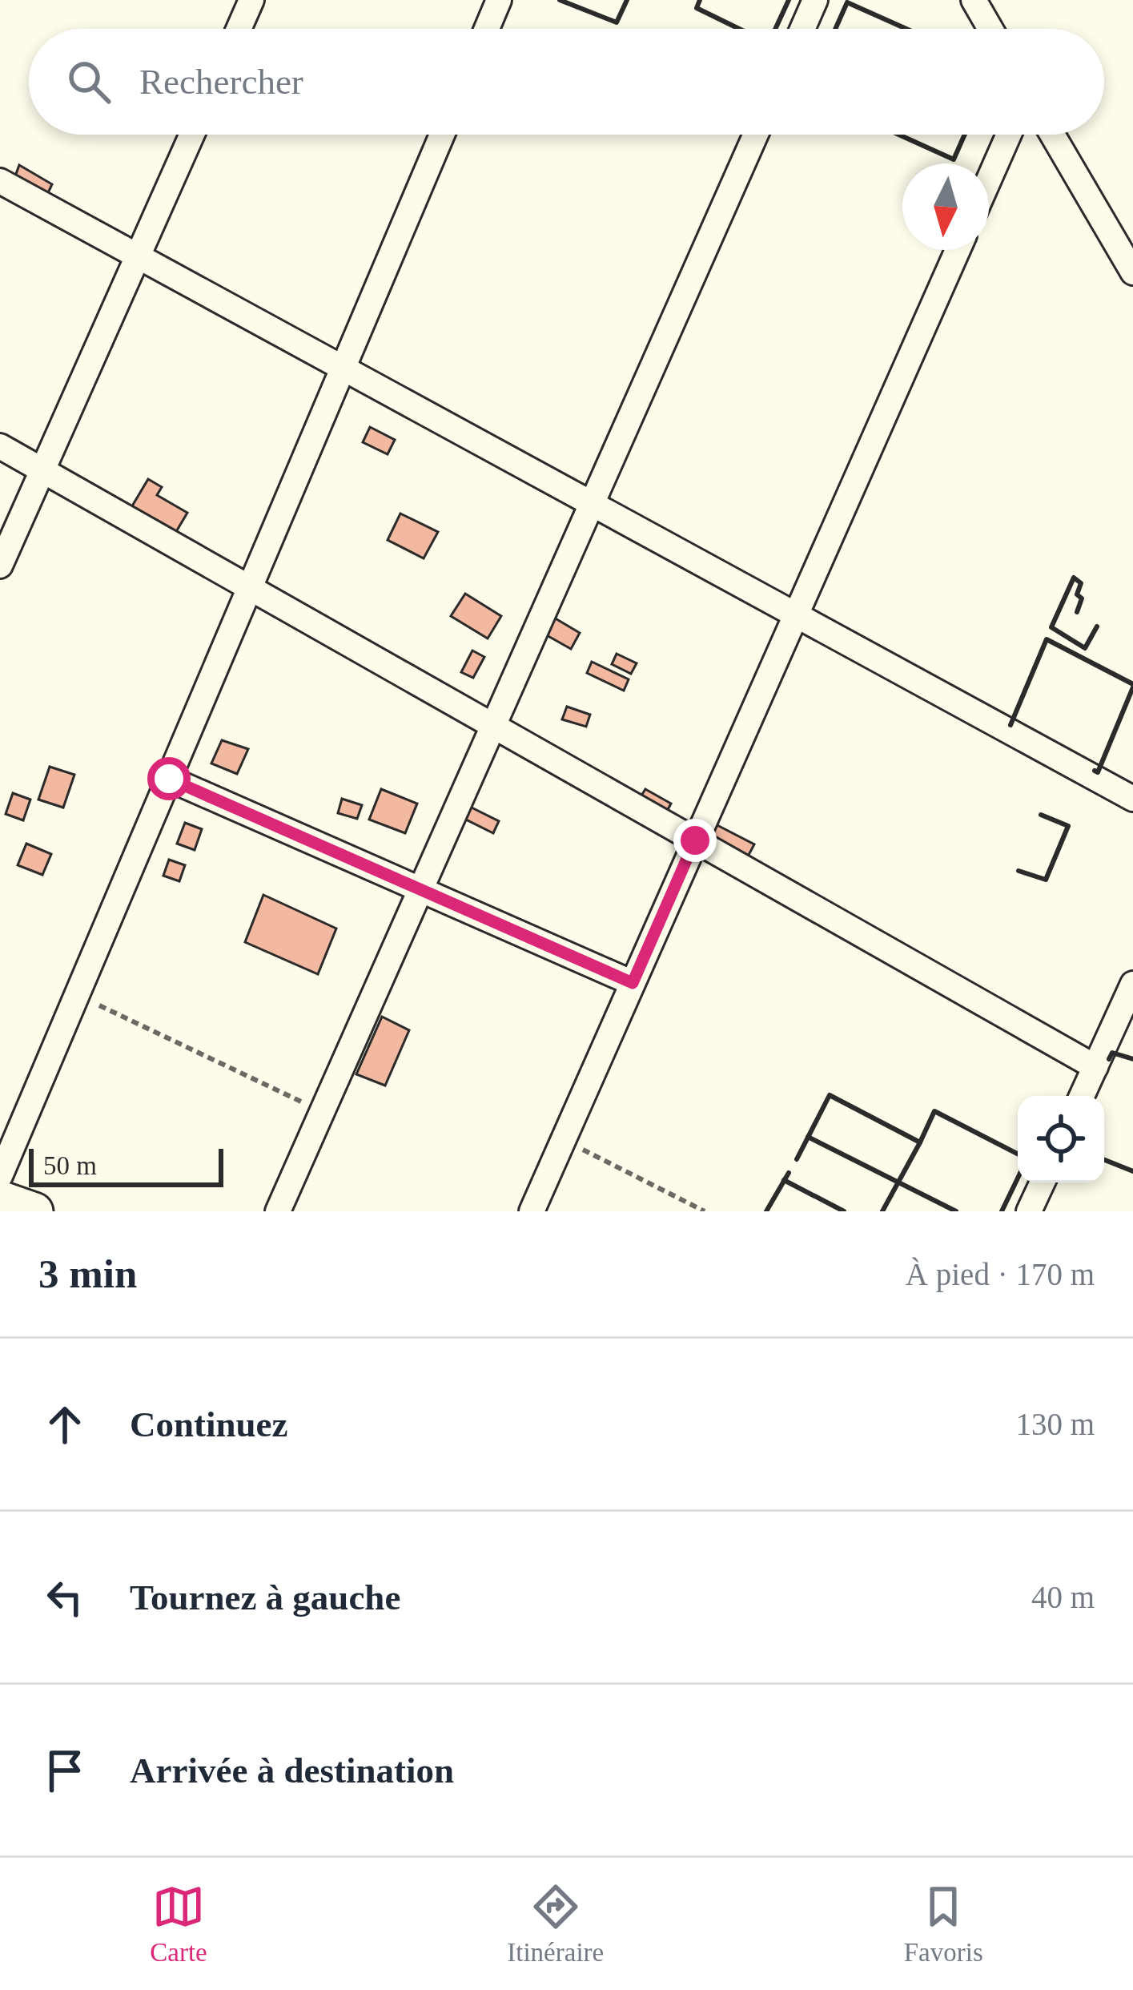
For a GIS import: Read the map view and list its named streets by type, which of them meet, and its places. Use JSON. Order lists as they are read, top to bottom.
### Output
{
  "scale_bar": "50 m",
  "north": "bottom",
  "page": {
    "search": "Rechercher",
    "scale": "50 m",
    "heading": ["3 min", "À pied · 170 m"],
    "list": [
      ["Continuez", "130 m"],
      ["Tournez à gauche", "40 m"],
      "Arrivée à destination"
    ],
    "nav": ["Carte", "Itinéraire", "Favoris"]
  }
}
